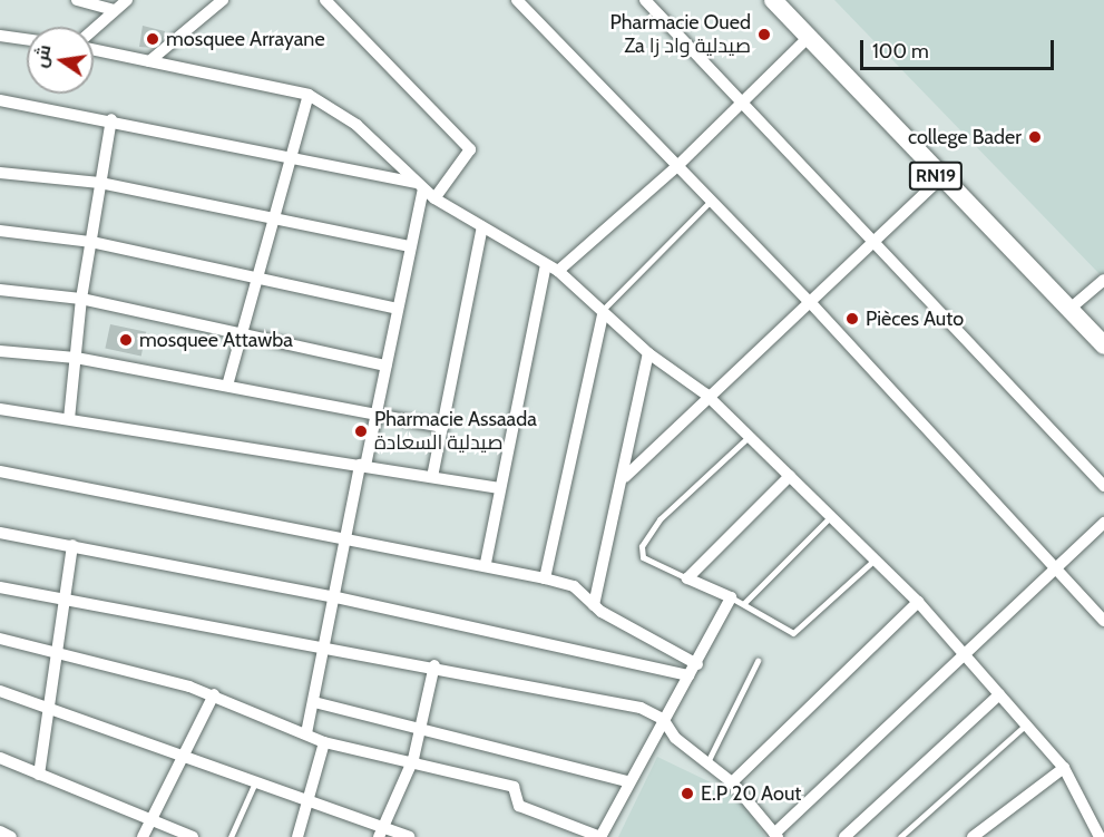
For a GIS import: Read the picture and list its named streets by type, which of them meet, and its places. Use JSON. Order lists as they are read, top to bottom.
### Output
{
  "streets": {
    "main road": ["RN19"]
  },
  "places": [
    "Pharmacie Oued Za صيدلية واد زا",
    "mosquee Arrayane",
    "college Bader",
    "Pièces Auto",
    "mosquee Attawba",
    "Pharmacie Assaada صيدلية السعادة",
    "E.P 20 Aout"
  ],
  "scale_bar": "100 m",
  "north": "left"
}
